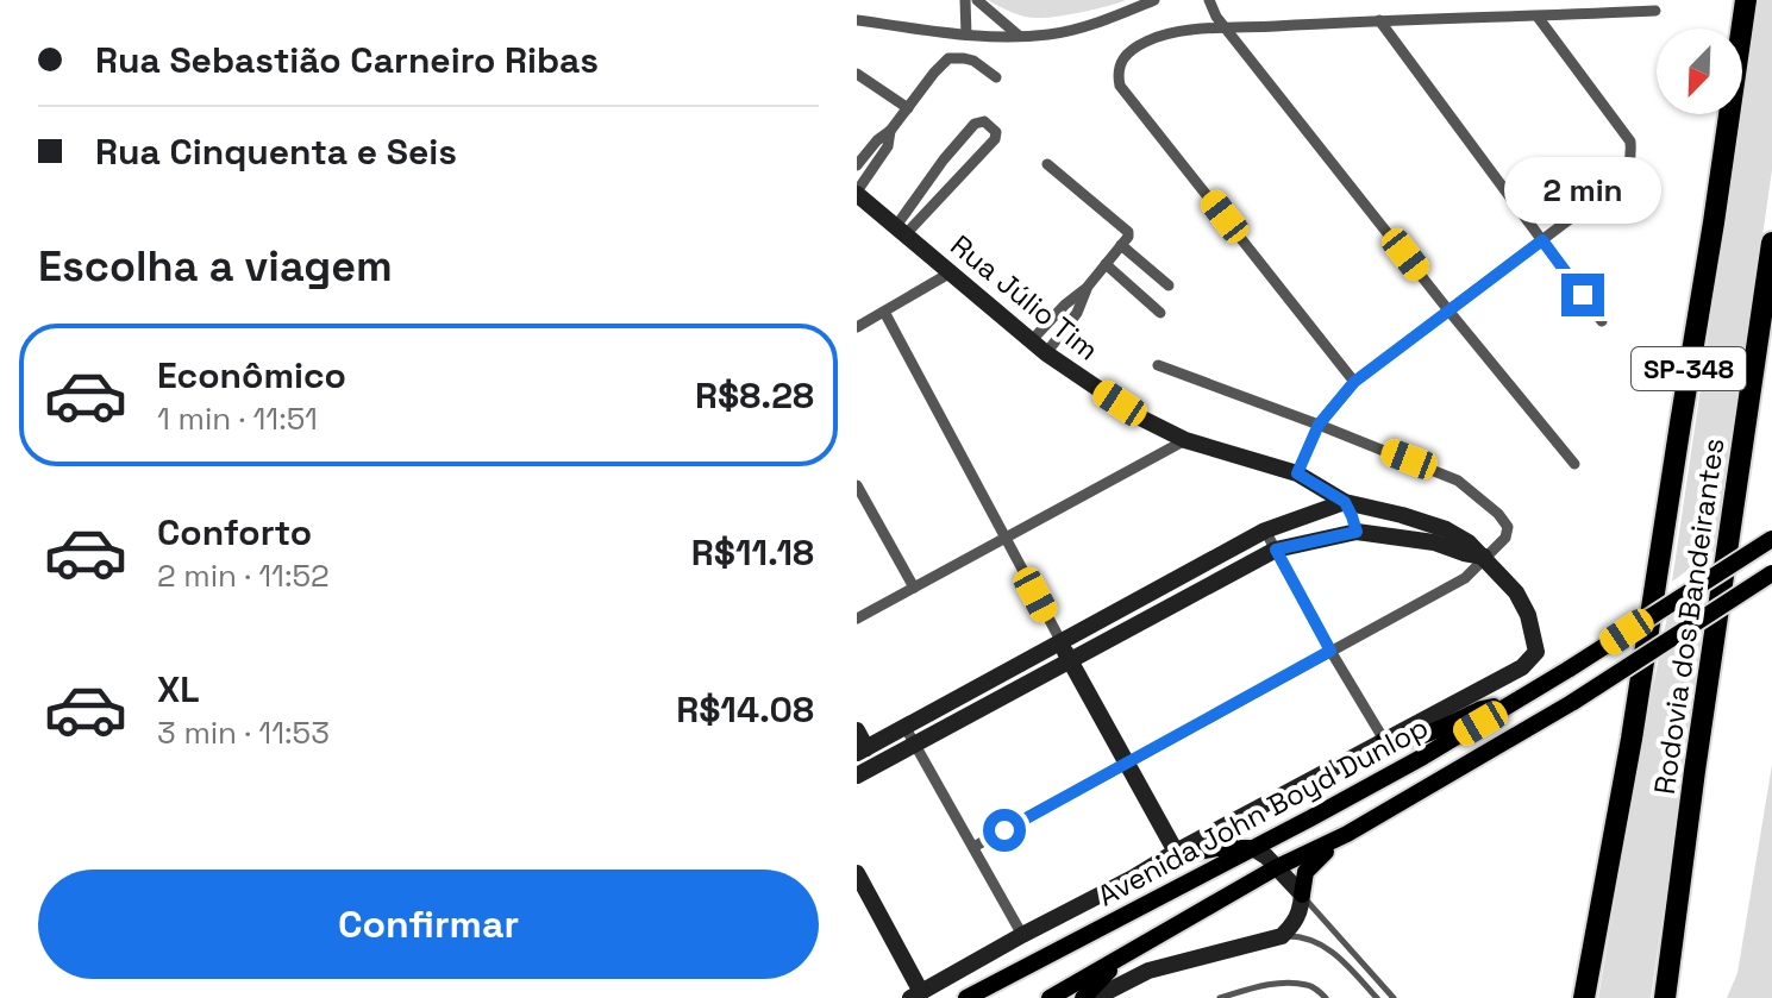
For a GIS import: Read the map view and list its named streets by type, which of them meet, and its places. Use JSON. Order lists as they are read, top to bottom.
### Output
{
  "streets": {
    "highway": ["SP-348", "Rodovia dos Bandeirantes"],
    "main road": ["Rua Júlio Tim", "Avenida John Boyd Dunlop"]
  },
  "north": "bottom left",
  "page": {
    "banner": ["Rua Sebastião Carneiro Ribas", "Rua Cinquenta e Seis"],
    "bubble": "2 min",
    "heading": "Escolha a viagem",
    "list": [
      {
        "name": "Econômico",
        "note": "1 min · 11:51",
        "value": "R$8.28"
      },
      {
        "name": "Conforto",
        "note": "2 min · 11:52",
        "value": "R$11.18"
      },
      {
        "name": "XL",
        "note": "3 min · 11:53",
        "value": "R$14.08"
      }
    ],
    "buttons": "Confirmar"
  }
}
